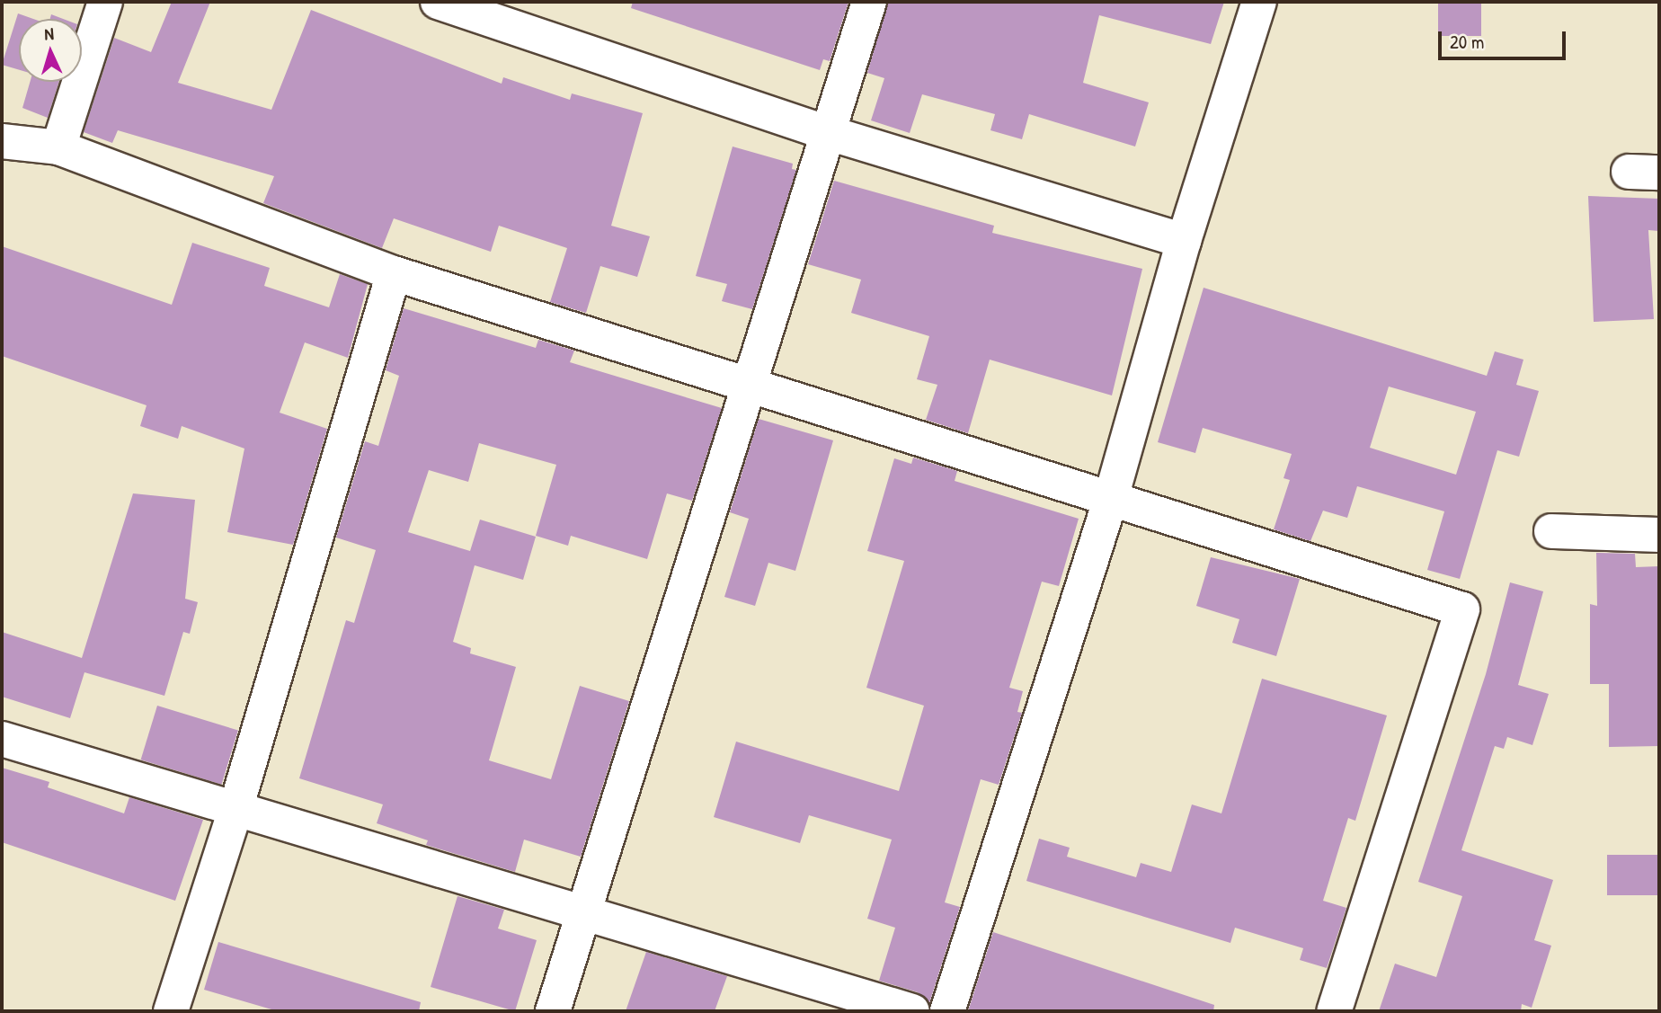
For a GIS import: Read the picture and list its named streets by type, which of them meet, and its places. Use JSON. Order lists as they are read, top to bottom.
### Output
{
  "scale_bar": "20 m",
  "north": "top"
}
